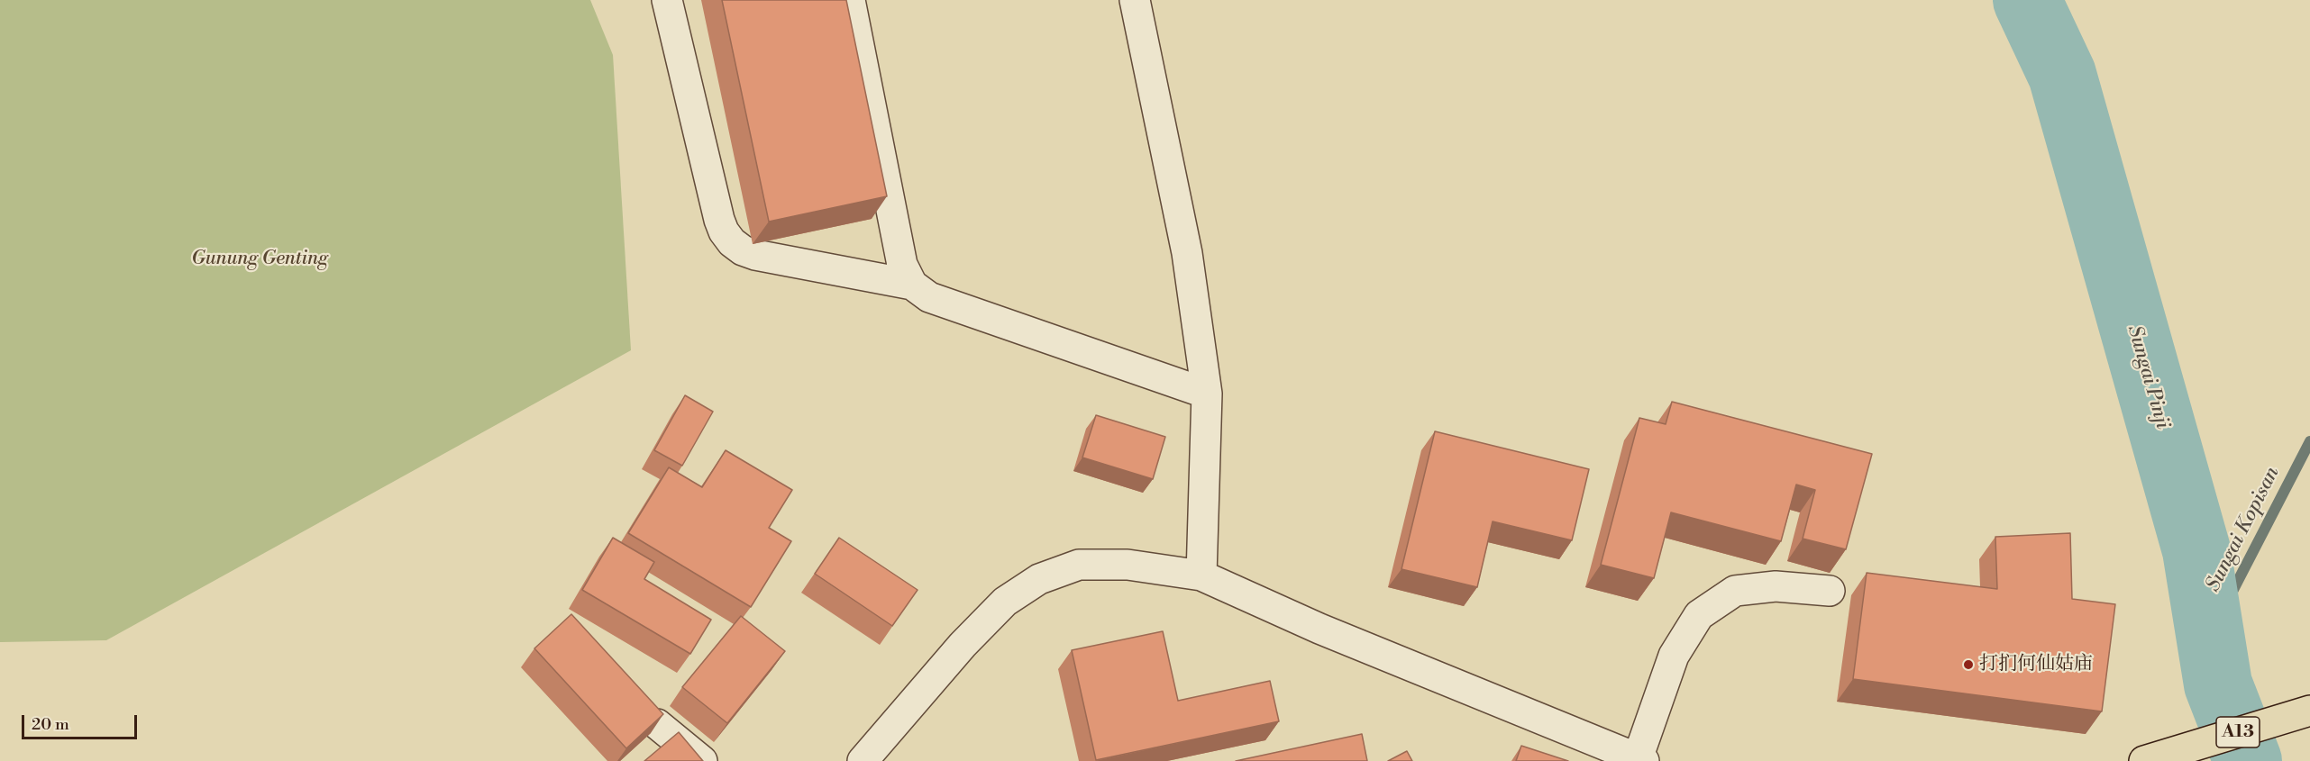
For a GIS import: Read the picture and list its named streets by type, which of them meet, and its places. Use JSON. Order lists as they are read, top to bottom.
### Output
{
  "streets": {
    "main road": ["A13"]
  },
  "water": ["Sungai Pinji", "Sungai Kopisan"],
  "parks": ["Gunung Genting"],
  "places": ["打扪何仙姑庙"],
  "scale_bar": "20 m"
}
